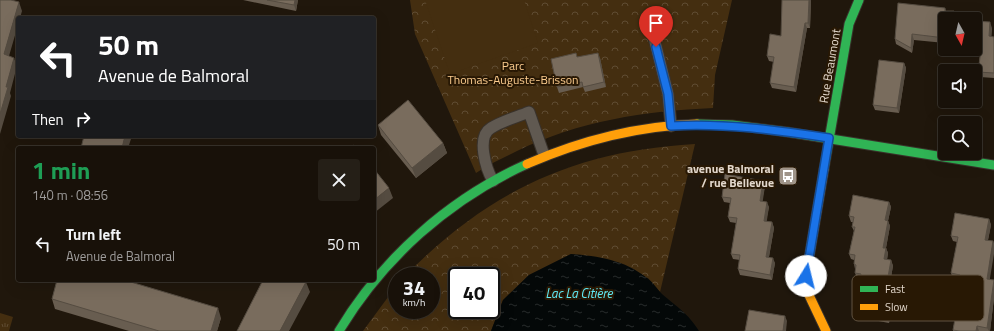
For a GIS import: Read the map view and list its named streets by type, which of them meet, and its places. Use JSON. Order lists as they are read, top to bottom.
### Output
{
  "streets": {
    "street": ["Rue Beaumont"]
  },
  "water": ["Lac La Citière"],
  "parks": ["Parc Thomas-Auguste-Brisson"],
  "places": {
    "bus stop": ["avenue Balmoral / rue Bellevue"]
  },
  "legend": ["Fast", "Slow"],
  "north": "bottom",
  "page": {
    "turn": ["50 m", "Avenue de Balmoral"],
    "then": "Then",
    "heading": ["1 min", "140 m · 08:56"],
    "list": [
      {
        "name": "Turn left",
        "note": "Avenue de Balmoral",
        "value": "50 m"
      }
    ],
    "speed": "34 km/h",
    "limit": "40"
  }
}
